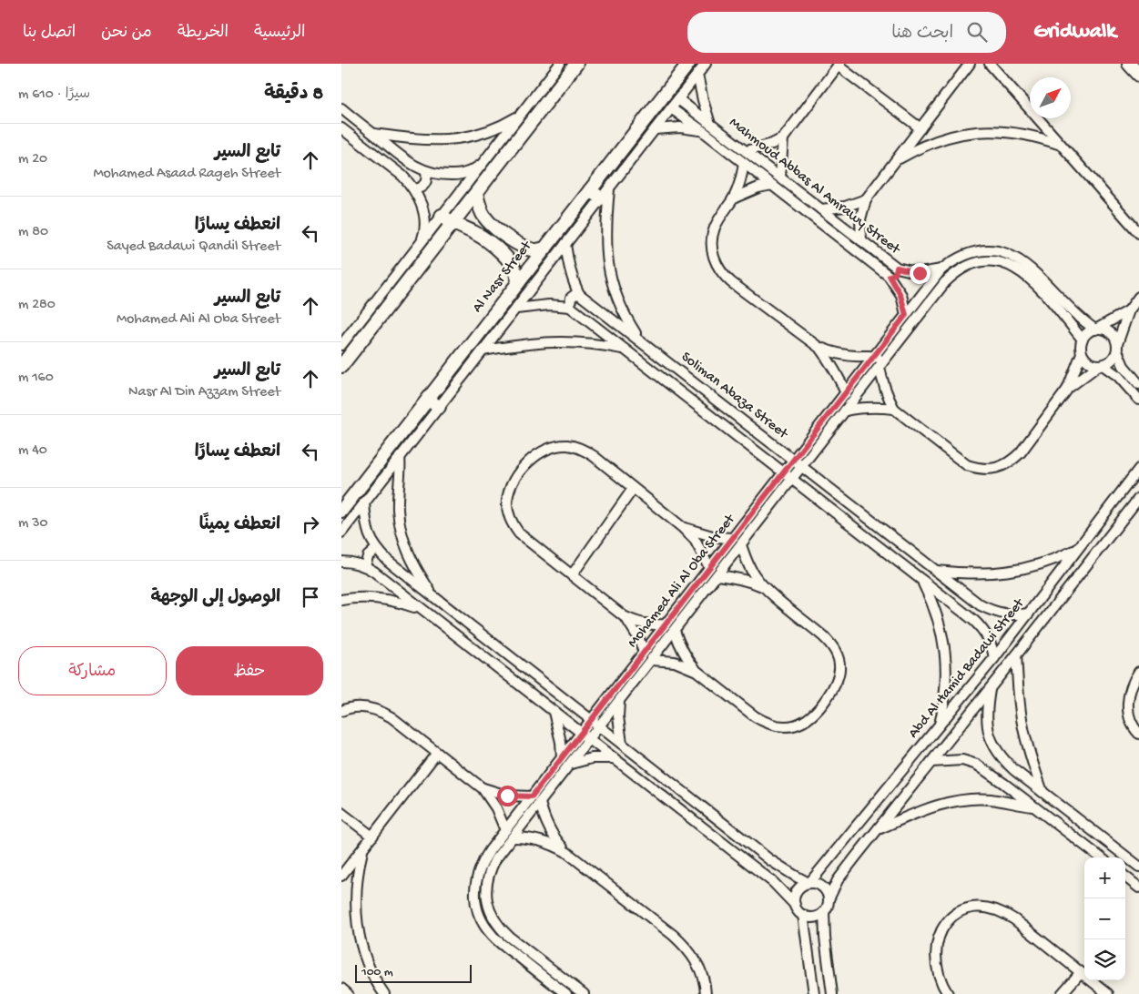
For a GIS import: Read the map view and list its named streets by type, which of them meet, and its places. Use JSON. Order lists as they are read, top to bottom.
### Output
{
  "streets": {
    "street": [
      "Mahmoud Abbas Al Amrawy Street",
      "Al Nasr Street",
      "Soliman Abaza Street",
      "Mohamed Ali Al Oba Street",
      "Abd Al Hamid Badawi Street"
    ]
  },
  "crossings": [
    ["Mahmoud Abbas Al Amrawy Street", "Mohamed Ali Al Oba Street"],
    ["Soliman Abaza Street", "Mohamed Ali Al Oba Street"],
    ["Soliman Abaza Street", "Abd Al Hamid Badawi Street"]
  ],
  "scale_bar": "100 m",
  "north": "top right",
  "page": {
    "header": "Gridwalk",
    "search": "ابحث هنا",
    "nav": [
      "الرئيسية",
      "الخريطة",
      "من نحن",
      "اتصل بنا"
    ],
    "heading": ["8 دقيقة", "سيرًا · 610 m"],
    "list": [
      ["تابع السير", "Mohamed Asaad Rageh Street", "20 m"],
      ["انعطف يسارًا", "Sayed Badawi Qandil Street", "80 m"],
      ["تابع السير", "Mohamed Ali Al Oba Street", "280 m"],
      ["تابع السير", "Nasr Al Din Azzam Street", "160 m"],
      ["انعطف يسارًا", "40 m"],
      ["انعطف يمينًا", "30 m"],
      "الوصول إلى الوجهة"
    ],
    "buttons": ["حفظ", "مشاركة"],
    "map_buttons": ["+", "−"],
    "scale": "100 m"
  }
}
